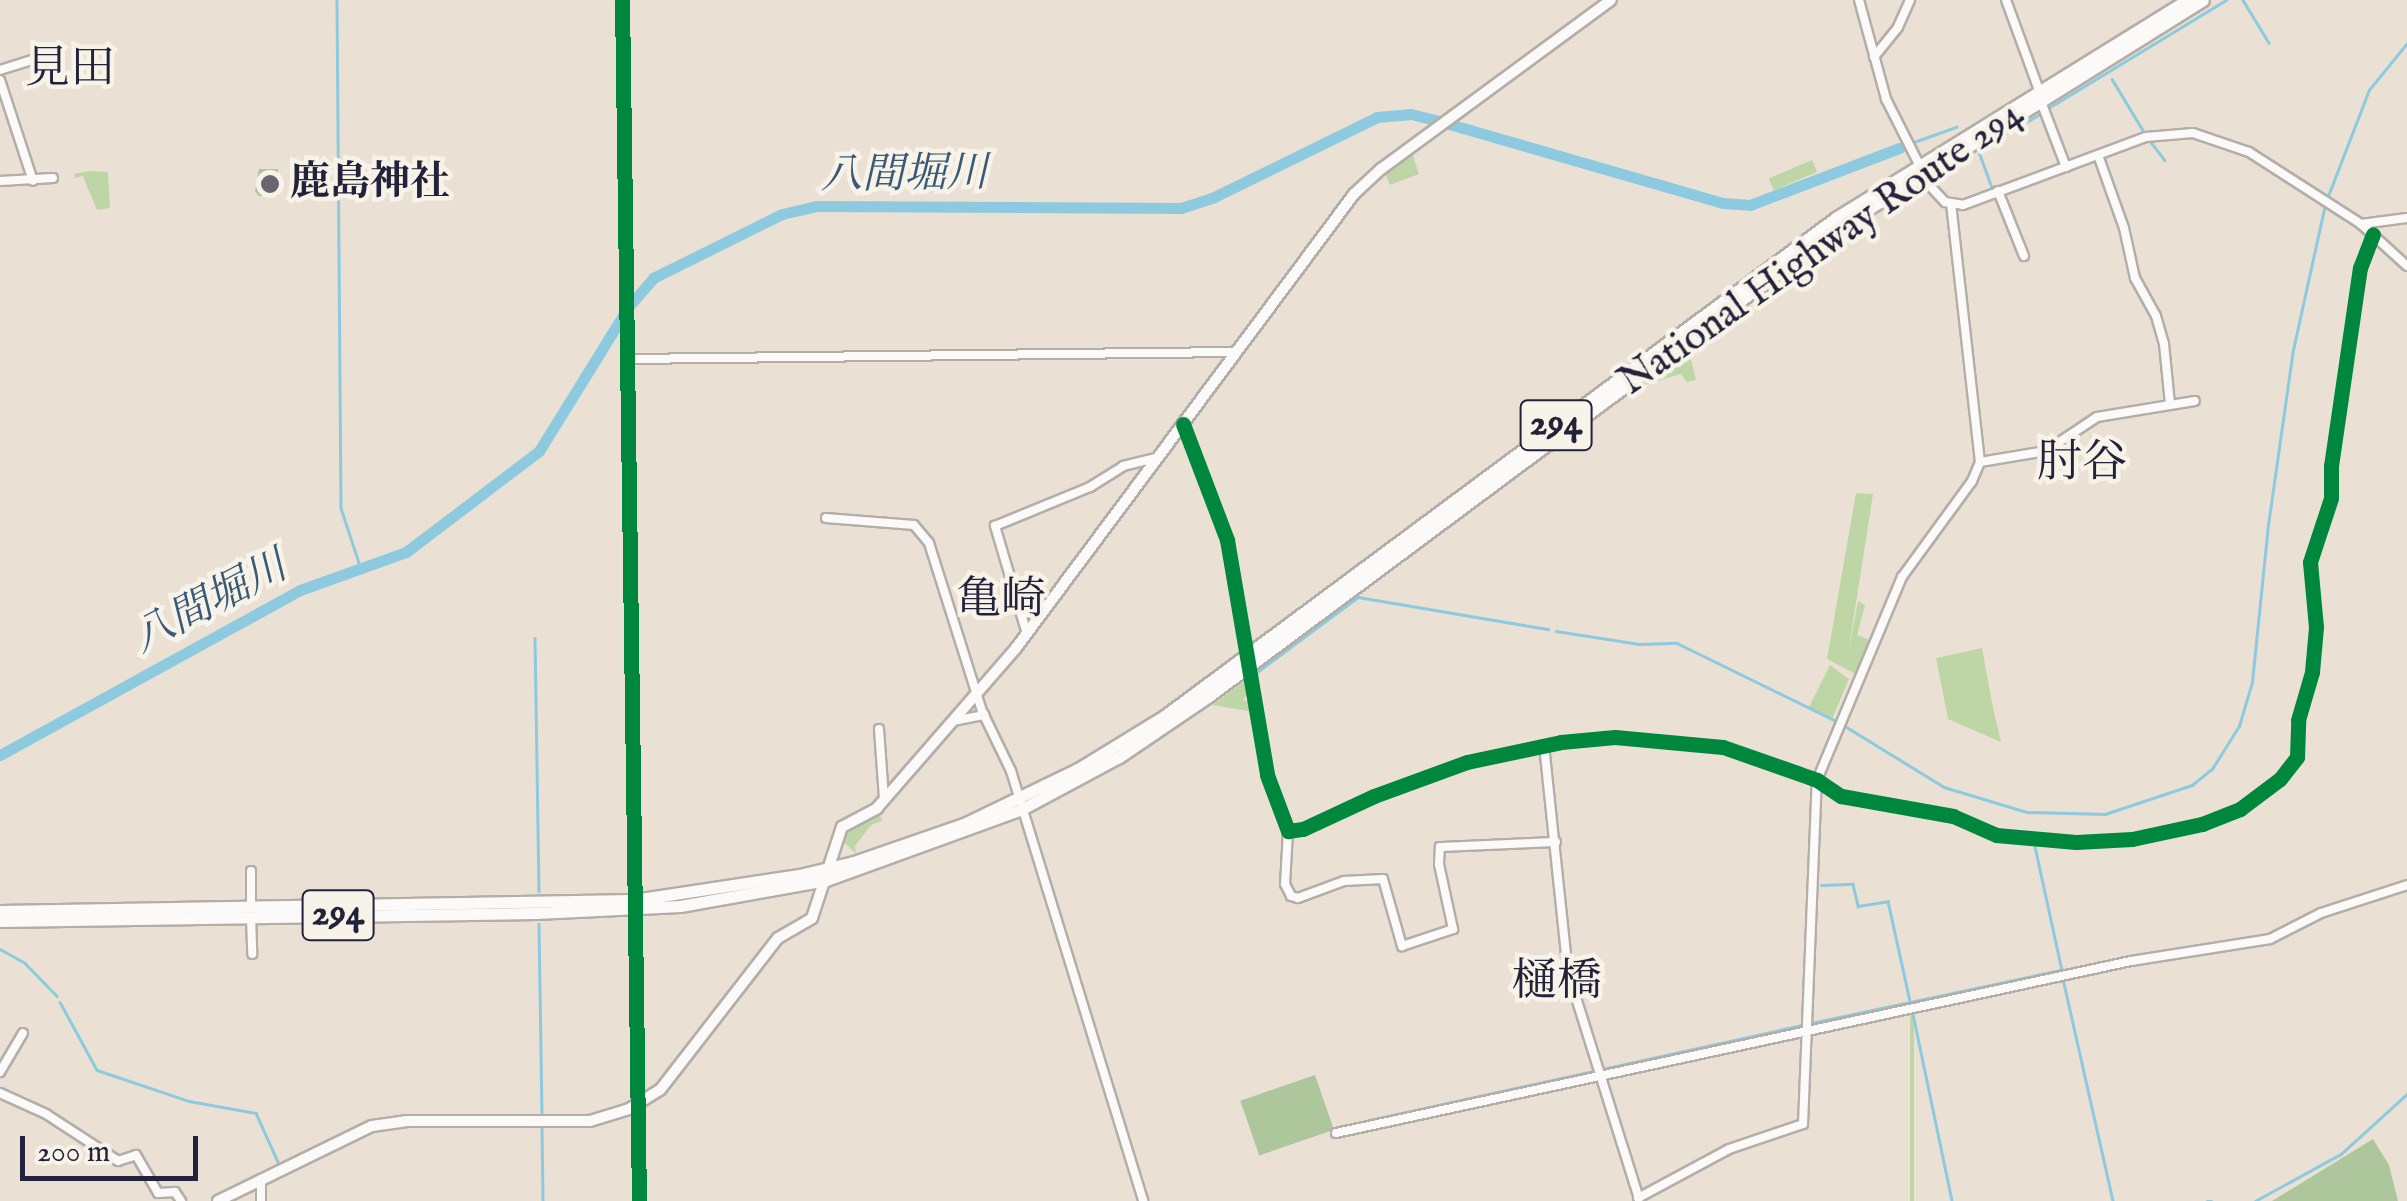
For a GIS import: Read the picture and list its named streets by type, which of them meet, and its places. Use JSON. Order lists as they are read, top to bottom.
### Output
{
  "streets": {
    "highway": ["National Highway Route 294", "294"]
  },
  "districts": [
    "見田",
    "肘谷",
    "亀崎",
    "樋橋"
  ],
  "water": ["八間堀川"],
  "places": ["鹿島神社"],
  "scale_bar": "200 m"
}
